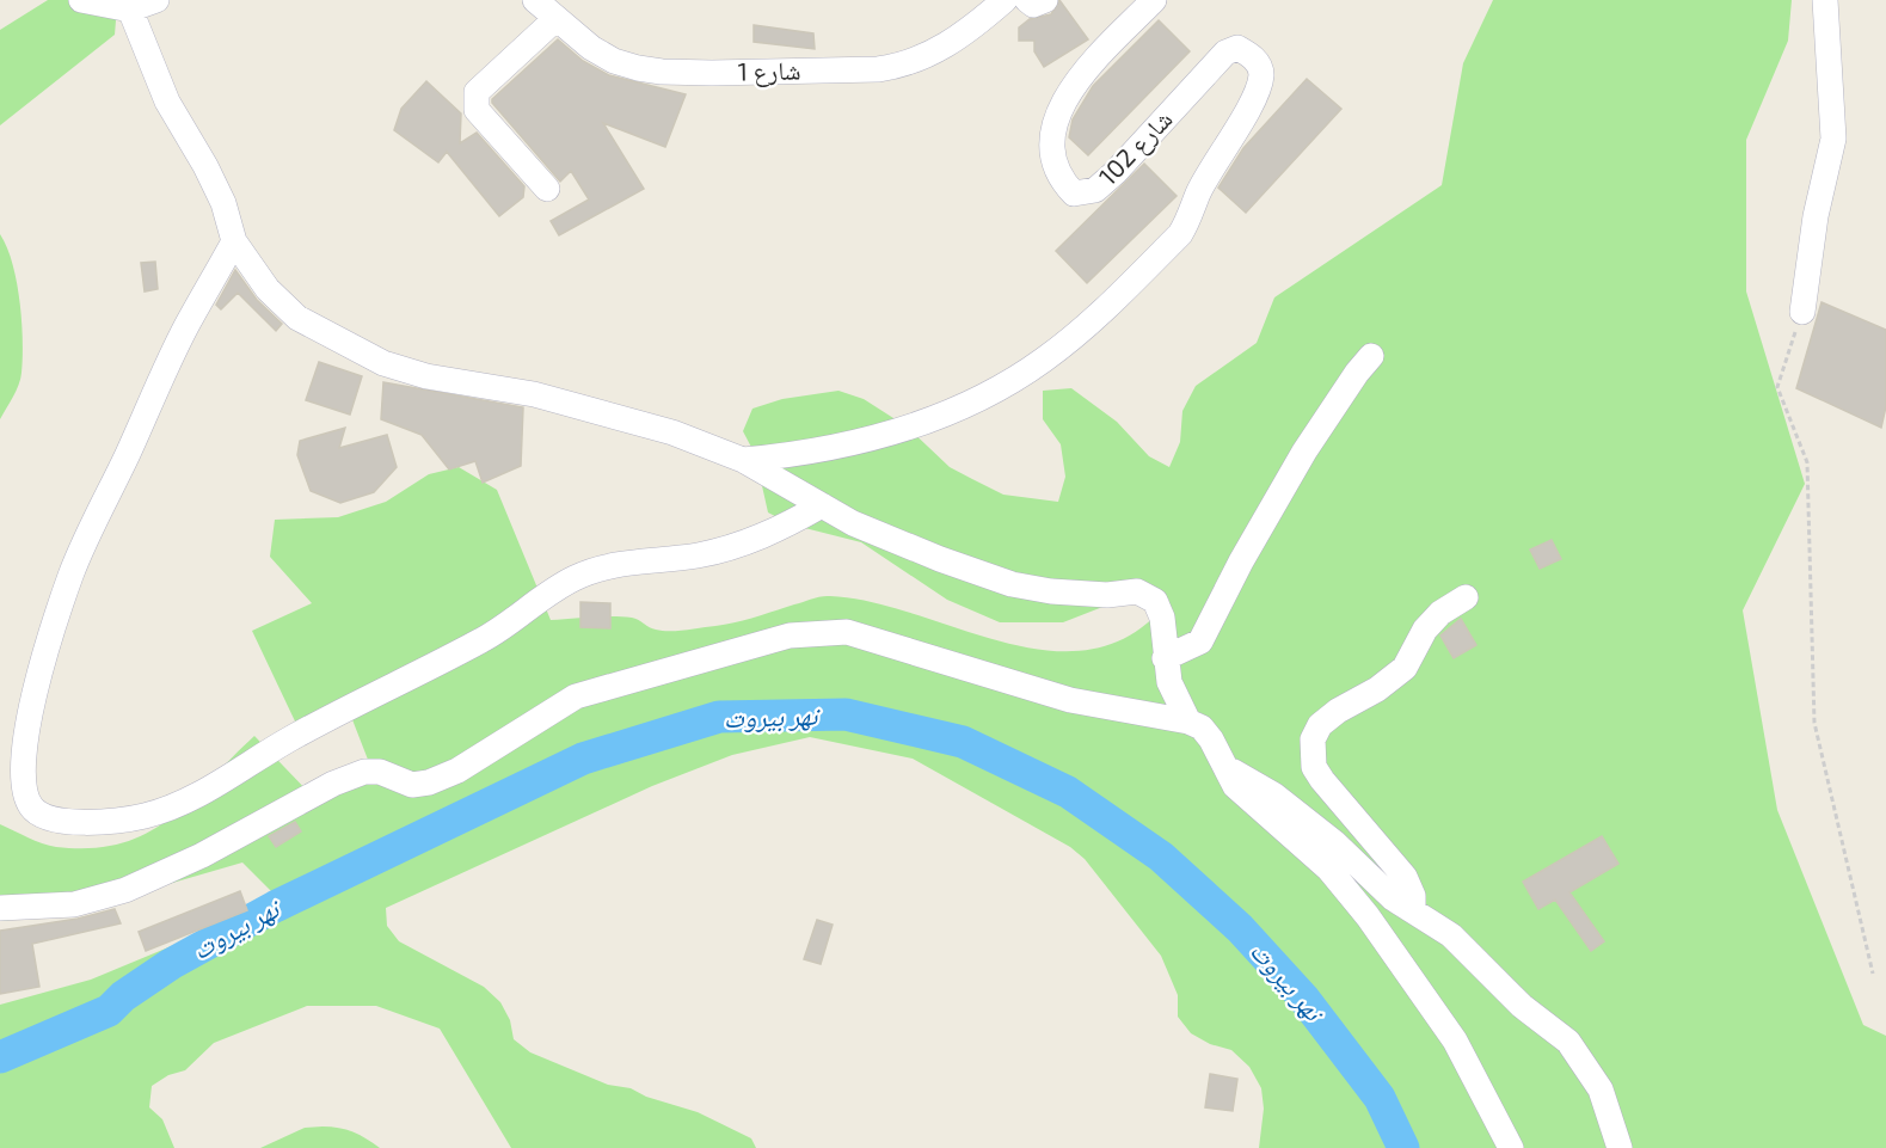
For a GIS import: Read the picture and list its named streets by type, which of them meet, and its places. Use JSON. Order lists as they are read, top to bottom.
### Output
{
  "streets": {
    "street": ["شارع 1", "شارع 102"]
  },
  "water": ["نهر بيروت"]
}
